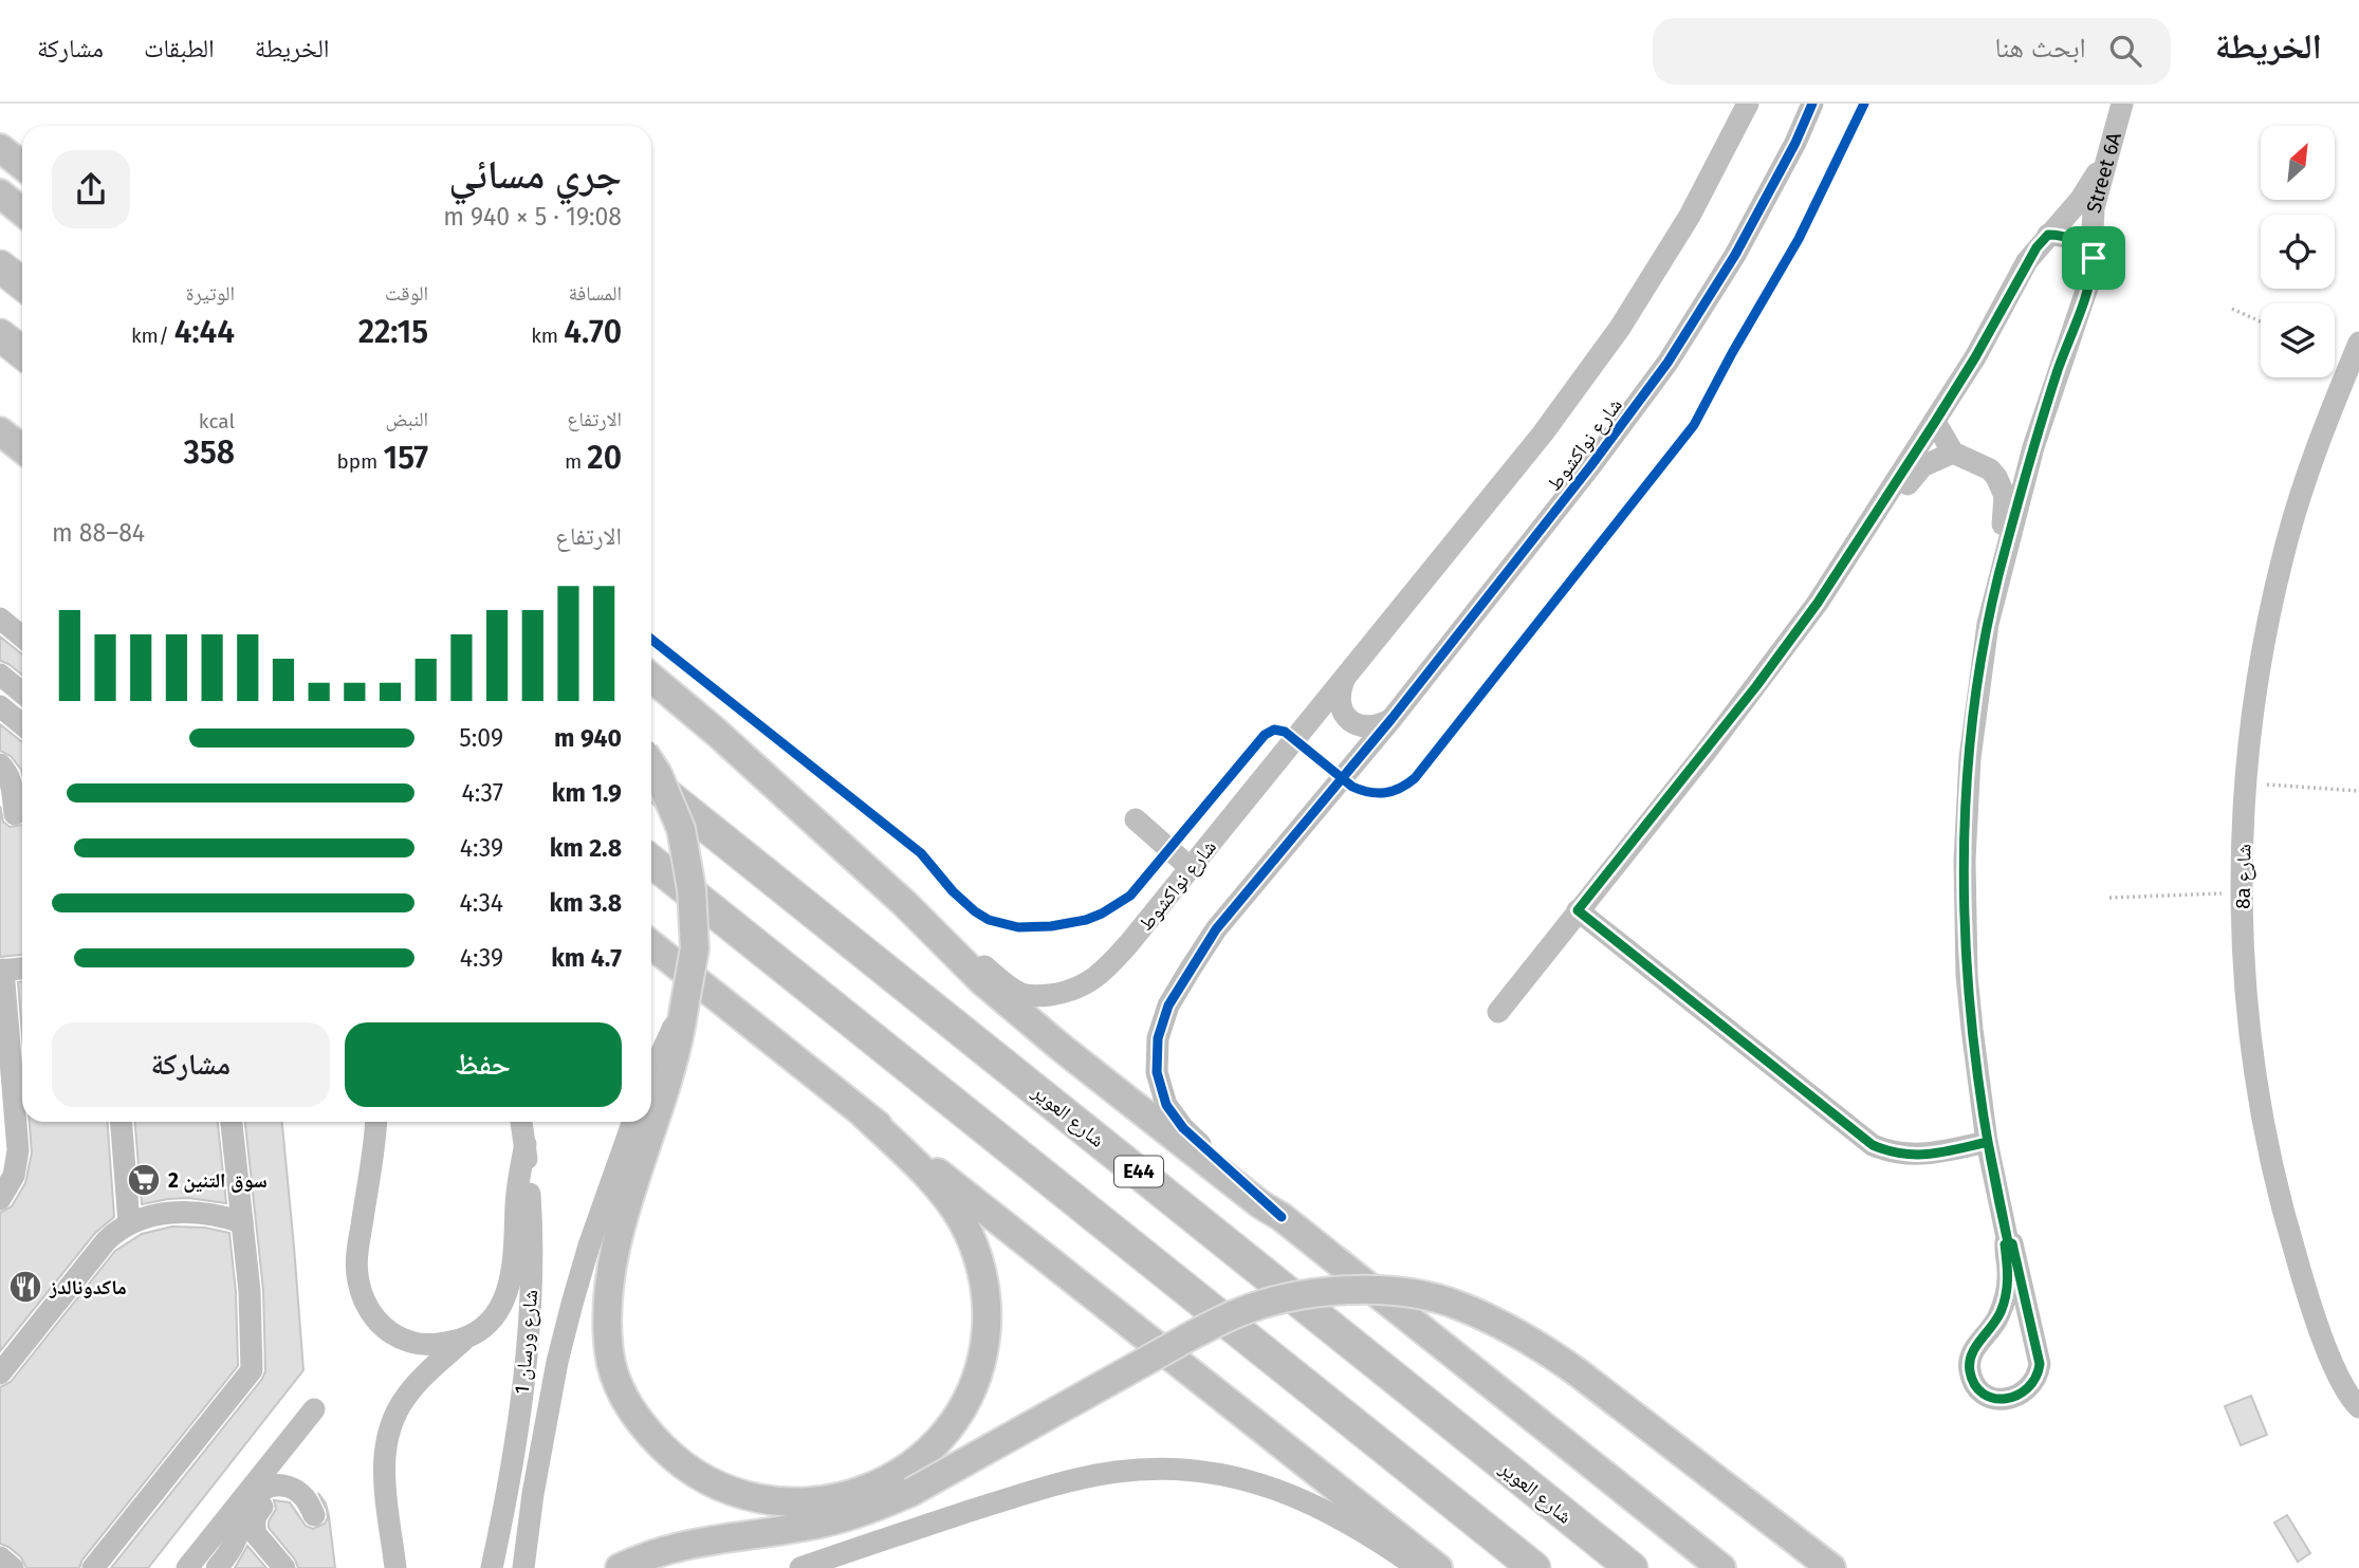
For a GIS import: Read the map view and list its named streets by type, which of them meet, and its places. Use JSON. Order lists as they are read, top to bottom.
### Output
{
  "streets": {
    "highway": ["شارع العوير", "E44"],
    "street": [
      "Street 6A",
      "شارع نواكشوط",
      "8a شارع",
      "شارع ورسان 1"
    ]
  },
  "places": {
    "supermarket": ["سوق التنين 2"],
    "restaurant": ["ماكدونالدز"]
  },
  "north": "top right",
  "page": {
    "header": "الخريطة",
    "search": "ابحث هنا",
    "nav": ["الخريطة", "الطبقات", "مشاركة"],
    "heading": ["جري مسائي", "19:08 · 5 × 940 m"],
    "stats": [
      ["المسافة", "4.70 km"],
      ["الوقت", "22:15"],
      ["الوتيرة", "4:44 /km"],
      ["الارتفاع", "20 m"],
      ["النبض", "157 bpm"],
      ["kcal", "358"]
    ],
    "chart": ["الارتفاع", "84–88 m"],
    "list": [
      {
        "name": "940 m",
        "note": "5:09"
      },
      {
        "name": "1.9 km",
        "note": "4:37"
      },
      {
        "name": "2.8 km",
        "note": "4:39"
      },
      {
        "name": "3.8 km",
        "note": "4:34"
      },
      {
        "name": "4.7 km",
        "note": "4:39"
      }
    ],
    "buttons": ["حفظ", "مشاركة"]
  }
}
